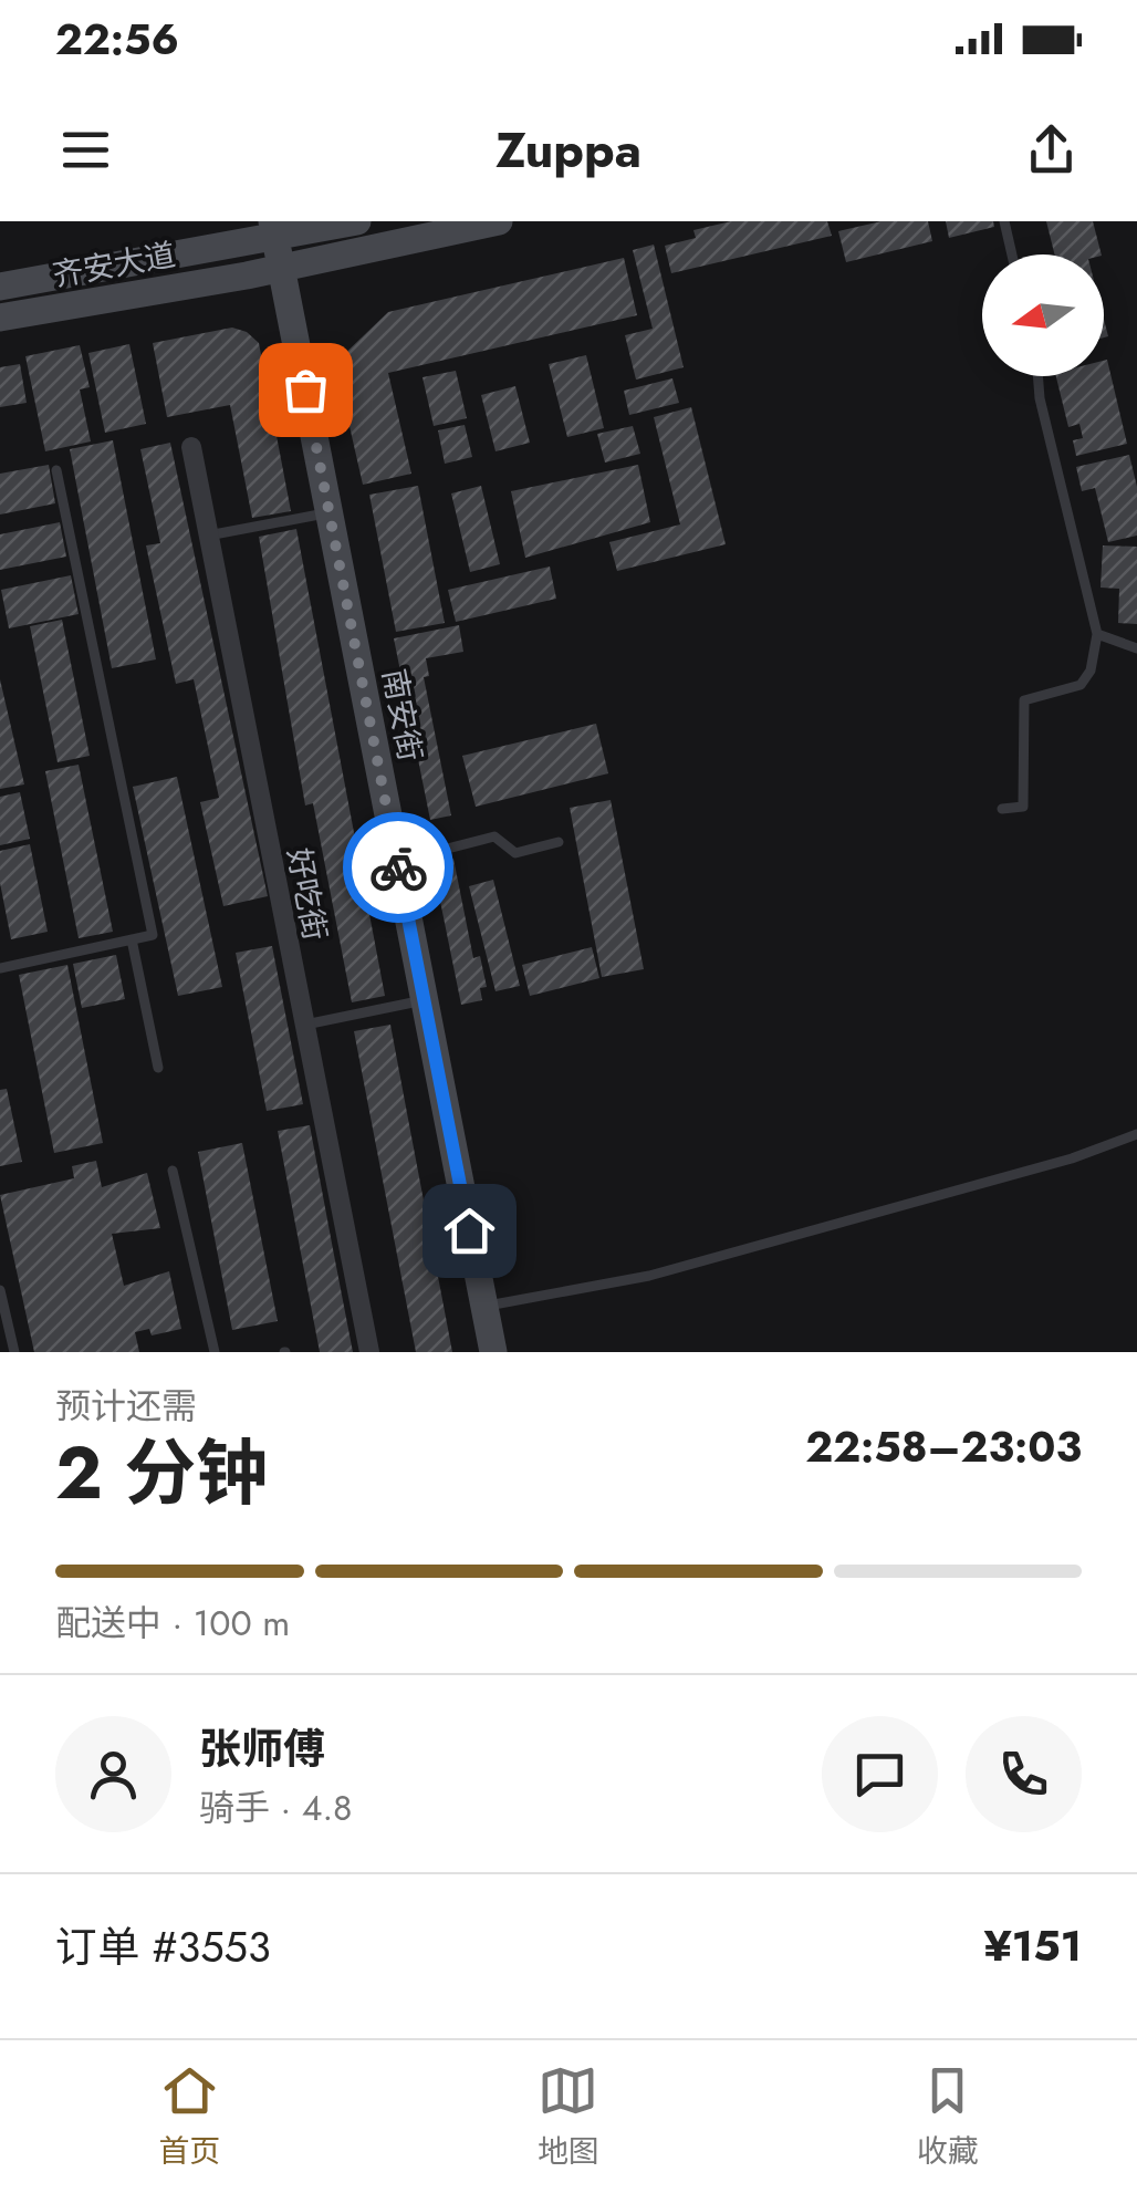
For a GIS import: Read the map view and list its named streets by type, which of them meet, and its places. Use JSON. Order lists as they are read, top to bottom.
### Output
{
  "streets": {
    "main road": ["齐安大道", "南安街"],
    "street": ["好吃街"]
  },
  "crossings": [
    ["齐安大道", "南安街"]
  ],
  "north": "left",
  "page": {
    "status": "22:56",
    "header": "Zuppa",
    "heading": ["2 分钟", "预计还需", "22:58–23:03"],
    "panel": [
      "张师傅",
      "骑手 · 4.8",
      "订单 #3553",
      "¥151"
    ],
    "bar": "配送中 · 100 m",
    "tabs": ["首页", "地图", "收藏"]
  }
}
